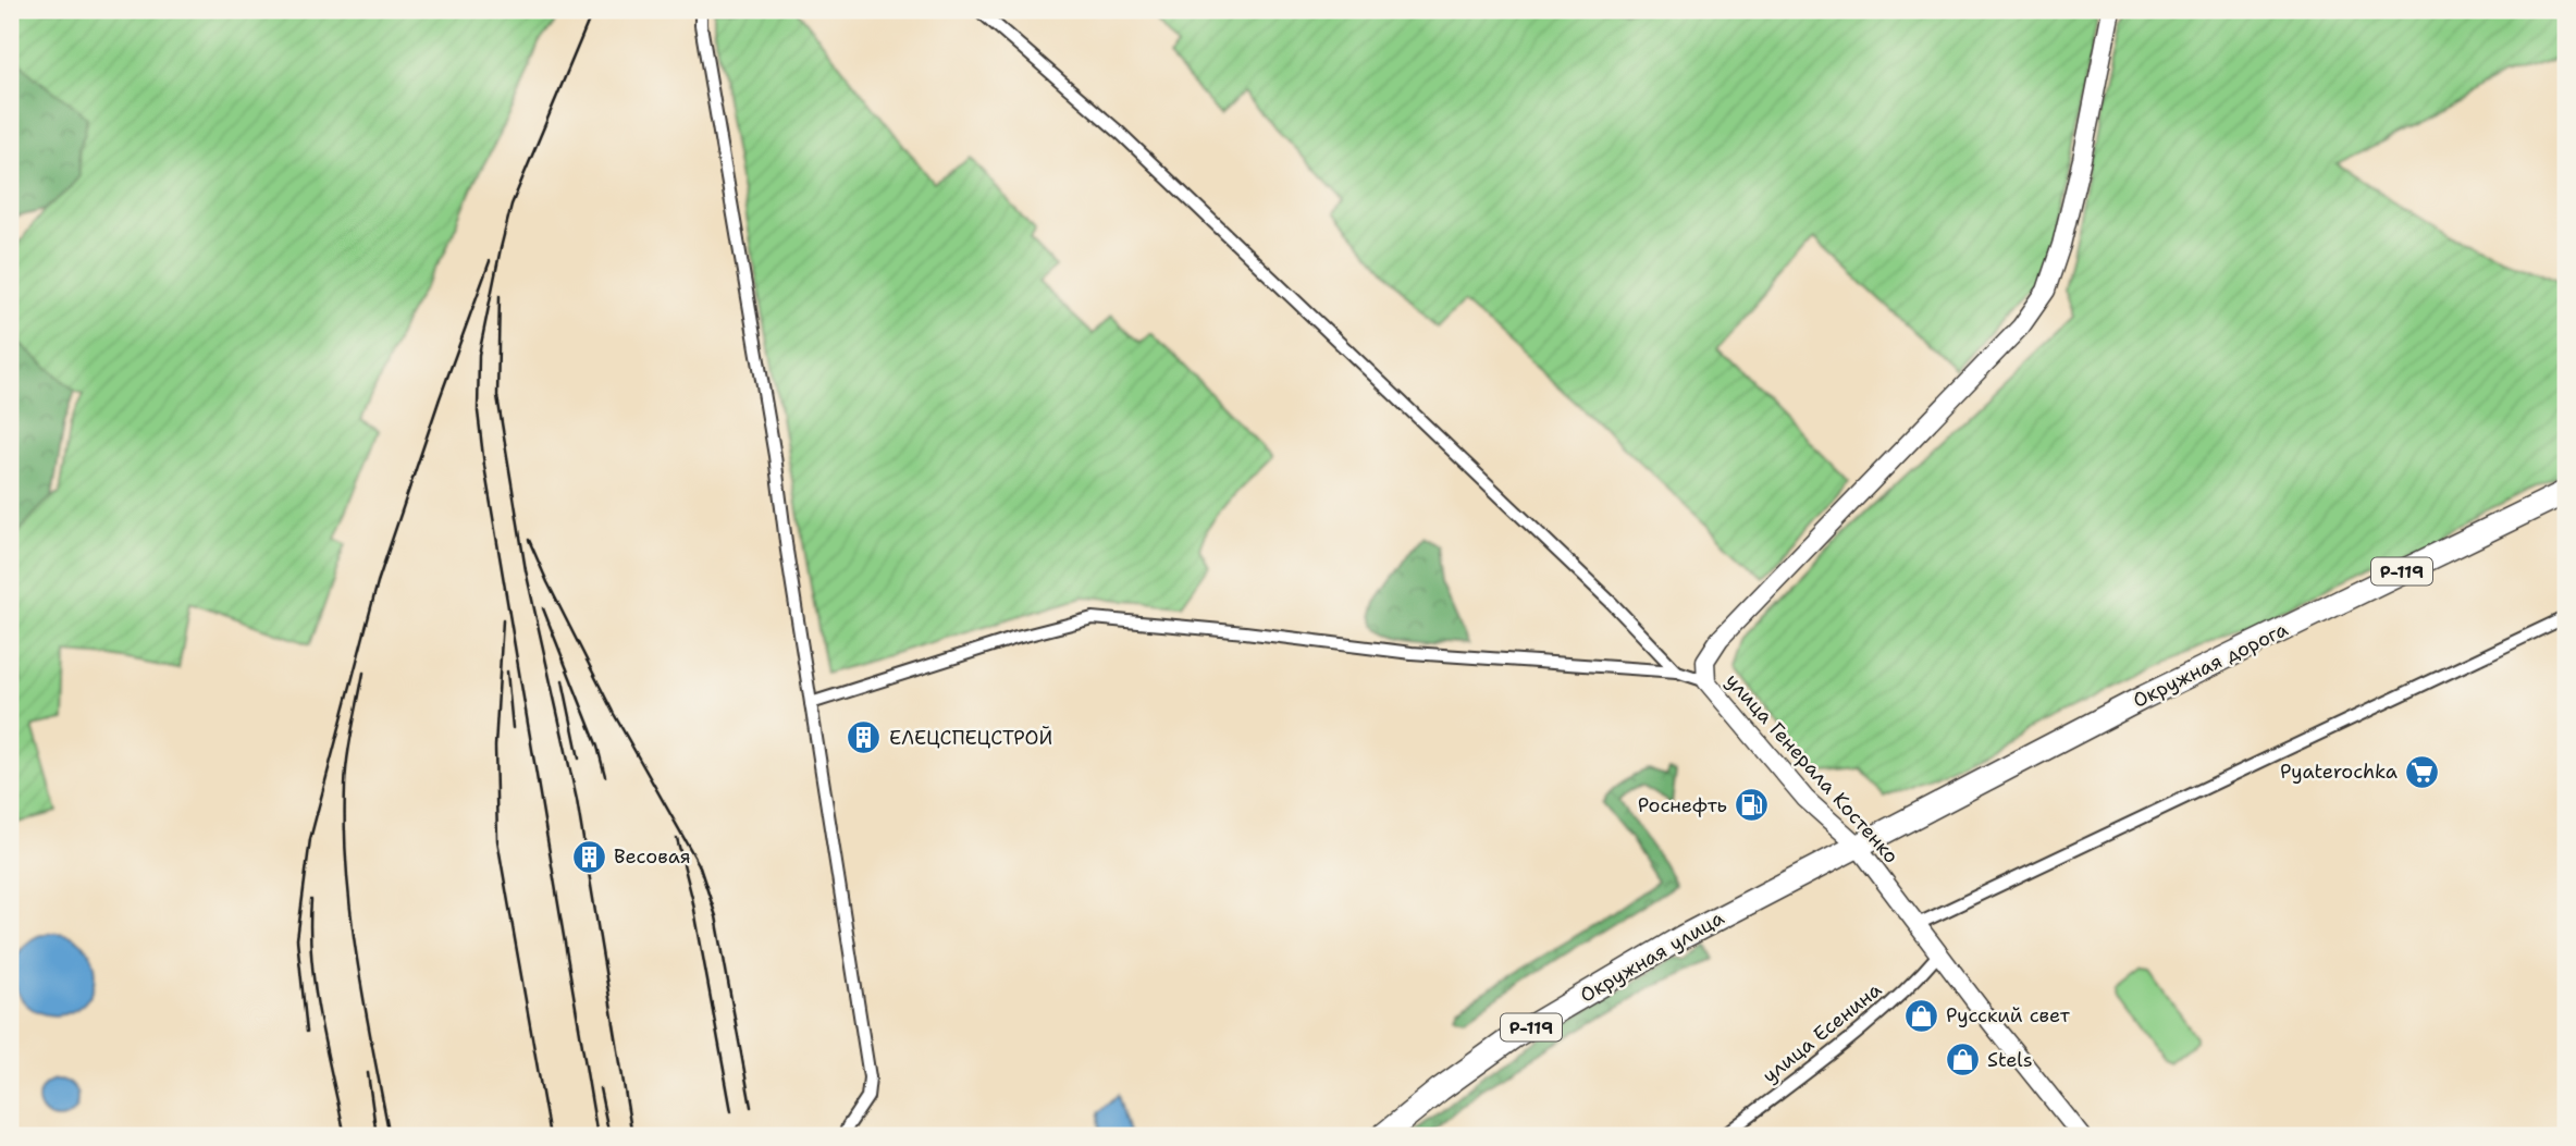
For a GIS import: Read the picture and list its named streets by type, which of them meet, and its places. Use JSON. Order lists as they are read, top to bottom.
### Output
{
  "streets": {
    "highway": ["Р-119", "Окружная дорога", "Окружная улица"],
    "street": ["улица Генерала Костенко", "улица Есенина"]
  },
  "crossings": [
    ["Окружная дорога", "улица Генерала Костенко"],
    ["Окружная дорога", "Окружная улица"],
    ["улица Генерала Костенко", "Окружная улица"],
    ["улица Генерала Костенко", "улица Есенина"]
  ],
  "places": {
    "building": ["ЕЛЕЦСПЕЦСТРОЙ", "Весовая"],
    "supermarket": ["Pyaterochka"],
    "fuel station": ["Роснефть"],
    "shop": ["Русский свет", "Stels"]
  }
}
